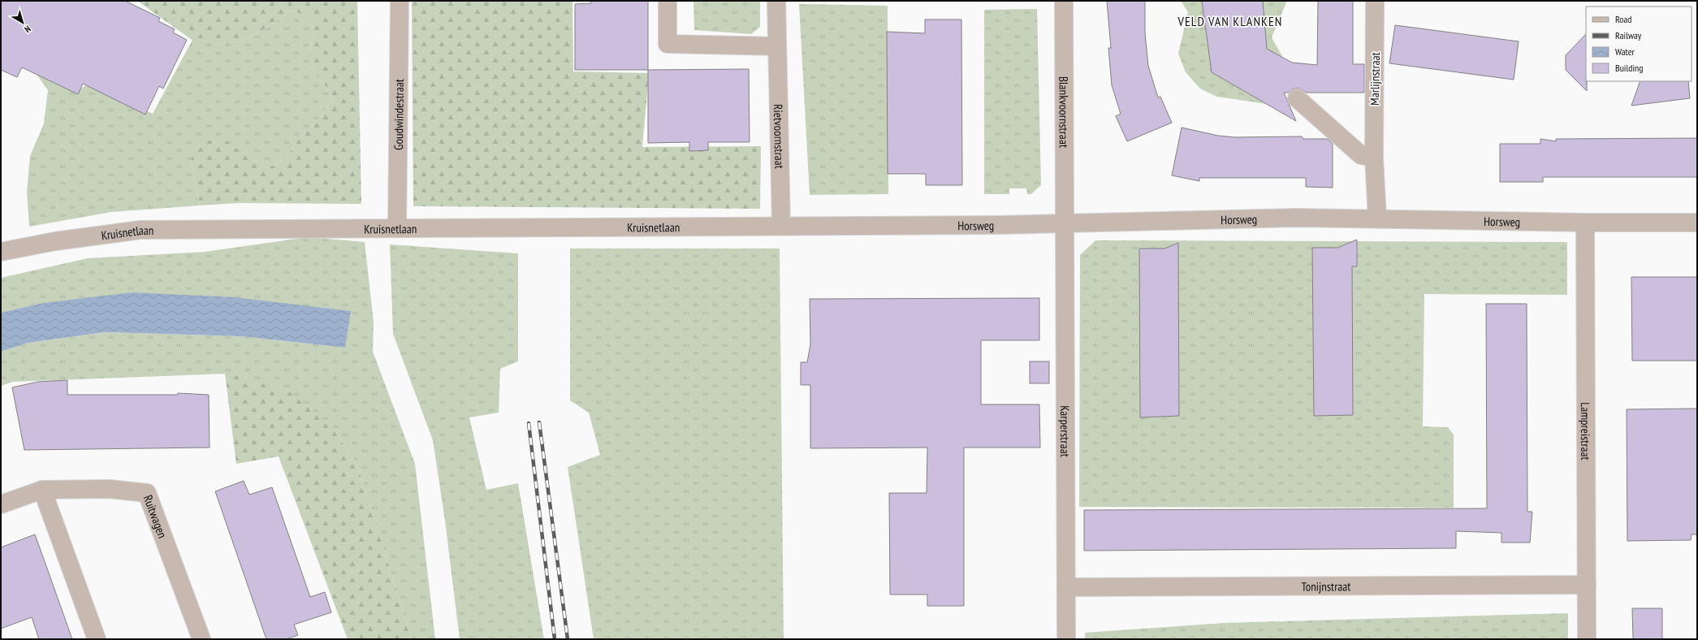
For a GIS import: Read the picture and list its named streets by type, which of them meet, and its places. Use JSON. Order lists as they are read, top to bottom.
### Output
{
  "streets": {
    "street": [
      "Marlijnstraat",
      "Blankvoornstraat",
      "Goudwindestraat",
      "Rietvoornstraat",
      "Horsweg",
      "Kruisnetlaan",
      "Karperstraat",
      "Lampreistraat",
      "Ruitwagen",
      "Tonijnstraat"
    ]
  },
  "crossings": [
    ["Marlijnstraat", "Horsweg"],
    ["Blankvoornstraat", "Horsweg"],
    ["Blankvoornstraat", "Karperstraat"],
    ["Goudwindestraat", "Kruisnetlaan"],
    ["Rietvoornstraat", "Horsweg"],
    ["Rietvoornstraat", "Kruisnetlaan"],
    ["Horsweg", "Kruisnetlaan"],
    ["Horsweg", "Karperstraat"],
    ["Horsweg", "Lampreistraat"],
    ["Karperstraat", "Tonijnstraat"],
    ["Lampreistraat", "Tonijnstraat"]
  ],
  "districts": ["VELD VAN KLANKEN"],
  "legend": [
    "Road",
    "Railway",
    "Water",
    "Building"
  ],
  "north": "bottom right"
}
